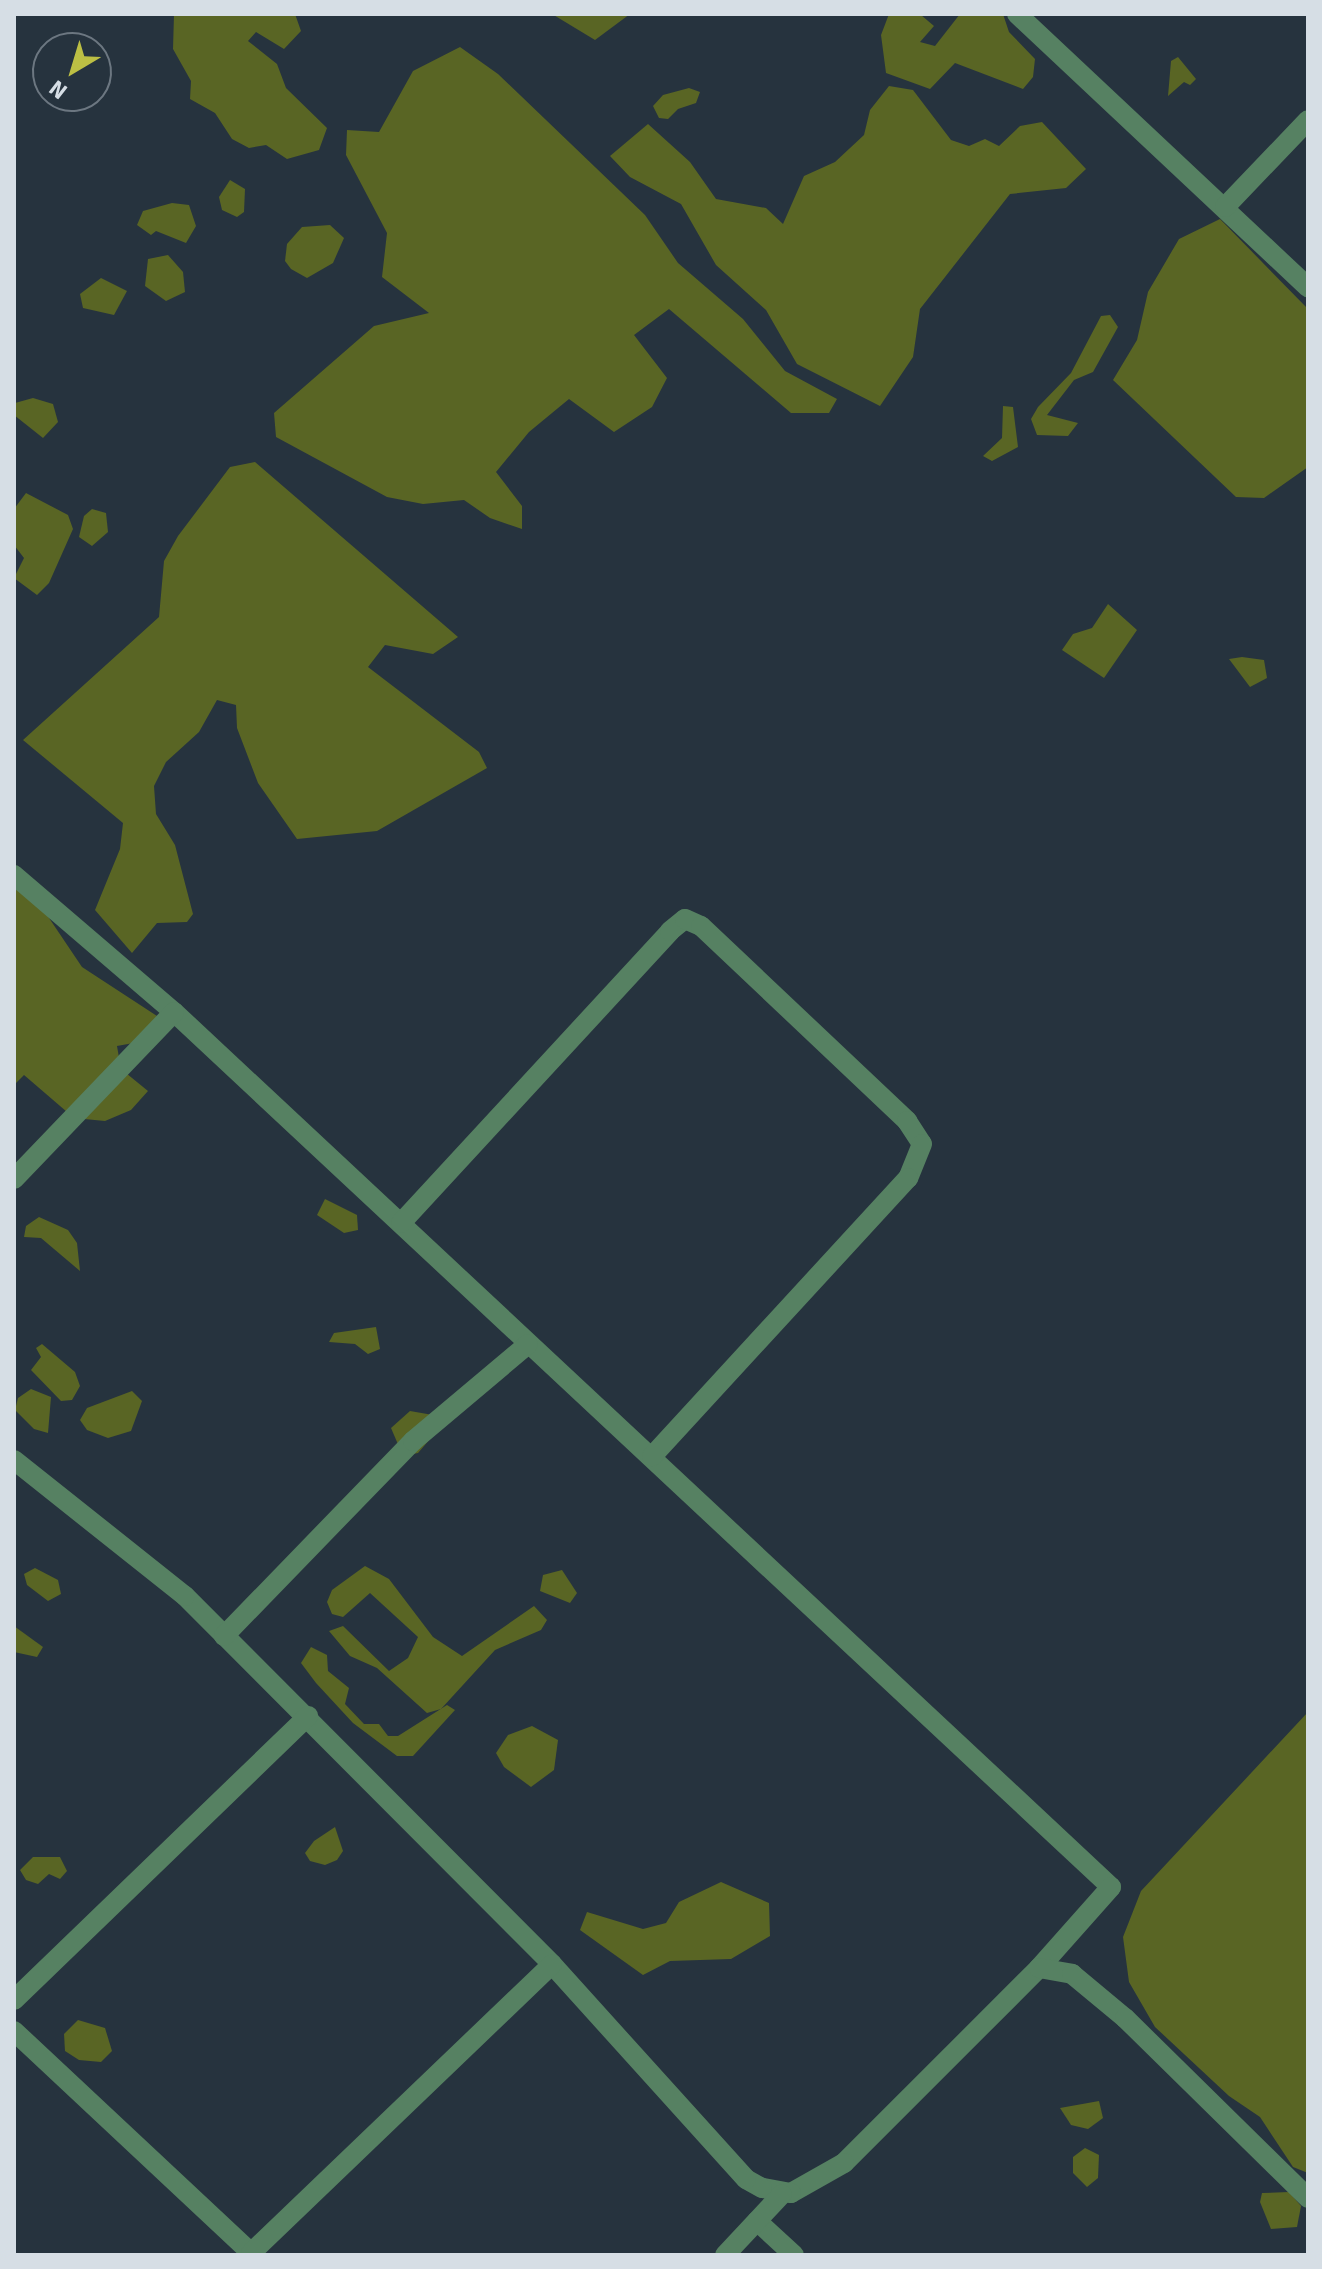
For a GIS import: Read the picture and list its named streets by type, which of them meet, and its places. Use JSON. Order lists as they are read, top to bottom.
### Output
{
  "north": "bottom left"
}
